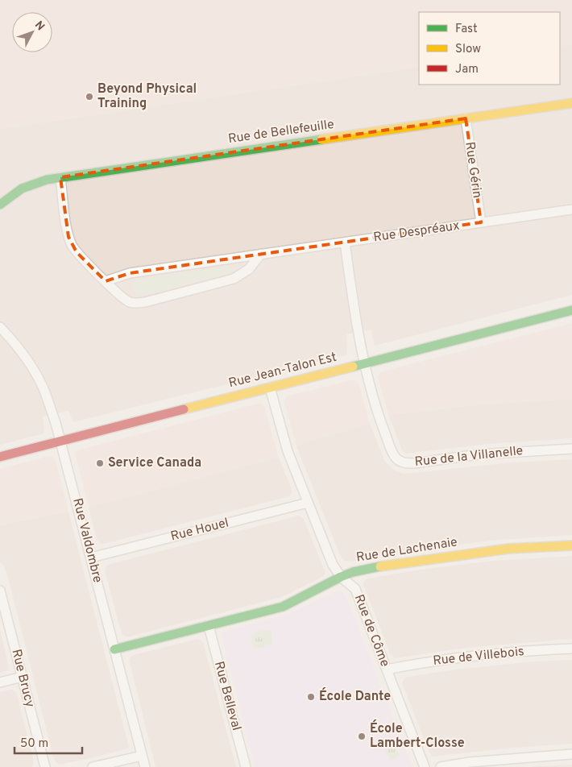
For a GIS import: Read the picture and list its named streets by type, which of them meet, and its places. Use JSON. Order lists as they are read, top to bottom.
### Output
{
  "streets": {
    "street": [
      "Rue de Bellefeuille",
      "Rue Gérin",
      "Rue Despréaux",
      "Rue Jean-Talon Est",
      "Rue de la Villanelle",
      "Rue Houel",
      "Rue Valdombre",
      "Rue de Lachenaie",
      "Rue de Côme",
      "Rue de Villebois",
      "Rue Brucy",
      "Rue Belleval"
    ]
  },
  "crossings": [
    ["Rue de Bellefeuille", "Rue Gérin"],
    ["Rue Gérin", "Rue Despréaux"],
    ["Rue Despréaux", "Rue de la Villanelle"],
    ["Rue Jean-Talon Est", "Rue de la Villanelle"],
    ["Rue Jean-Talon Est", "Rue Valdombre"],
    ["Rue Jean-Talon Est", "Rue de Côme"],
    ["Rue Houel", "Rue Valdombre"],
    ["Rue Houel", "Rue de Côme"],
    ["Rue Valdombre", "Rue de Lachenaie"],
    ["Rue de Lachenaie", "Rue de Côme"],
    ["Rue de Lachenaie", "Rue Belleval"],
    ["Rue de Côme", "Rue de Villebois"]
  ],
  "places": [
    "Beyond Physical Training",
    "Service Canada",
    "École Dante",
    "École Lambert-Closse"
  ],
  "legend": ["Fast", "Slow", "Jam"],
  "scale_bar": "50 m",
  "north": "top right"
}
